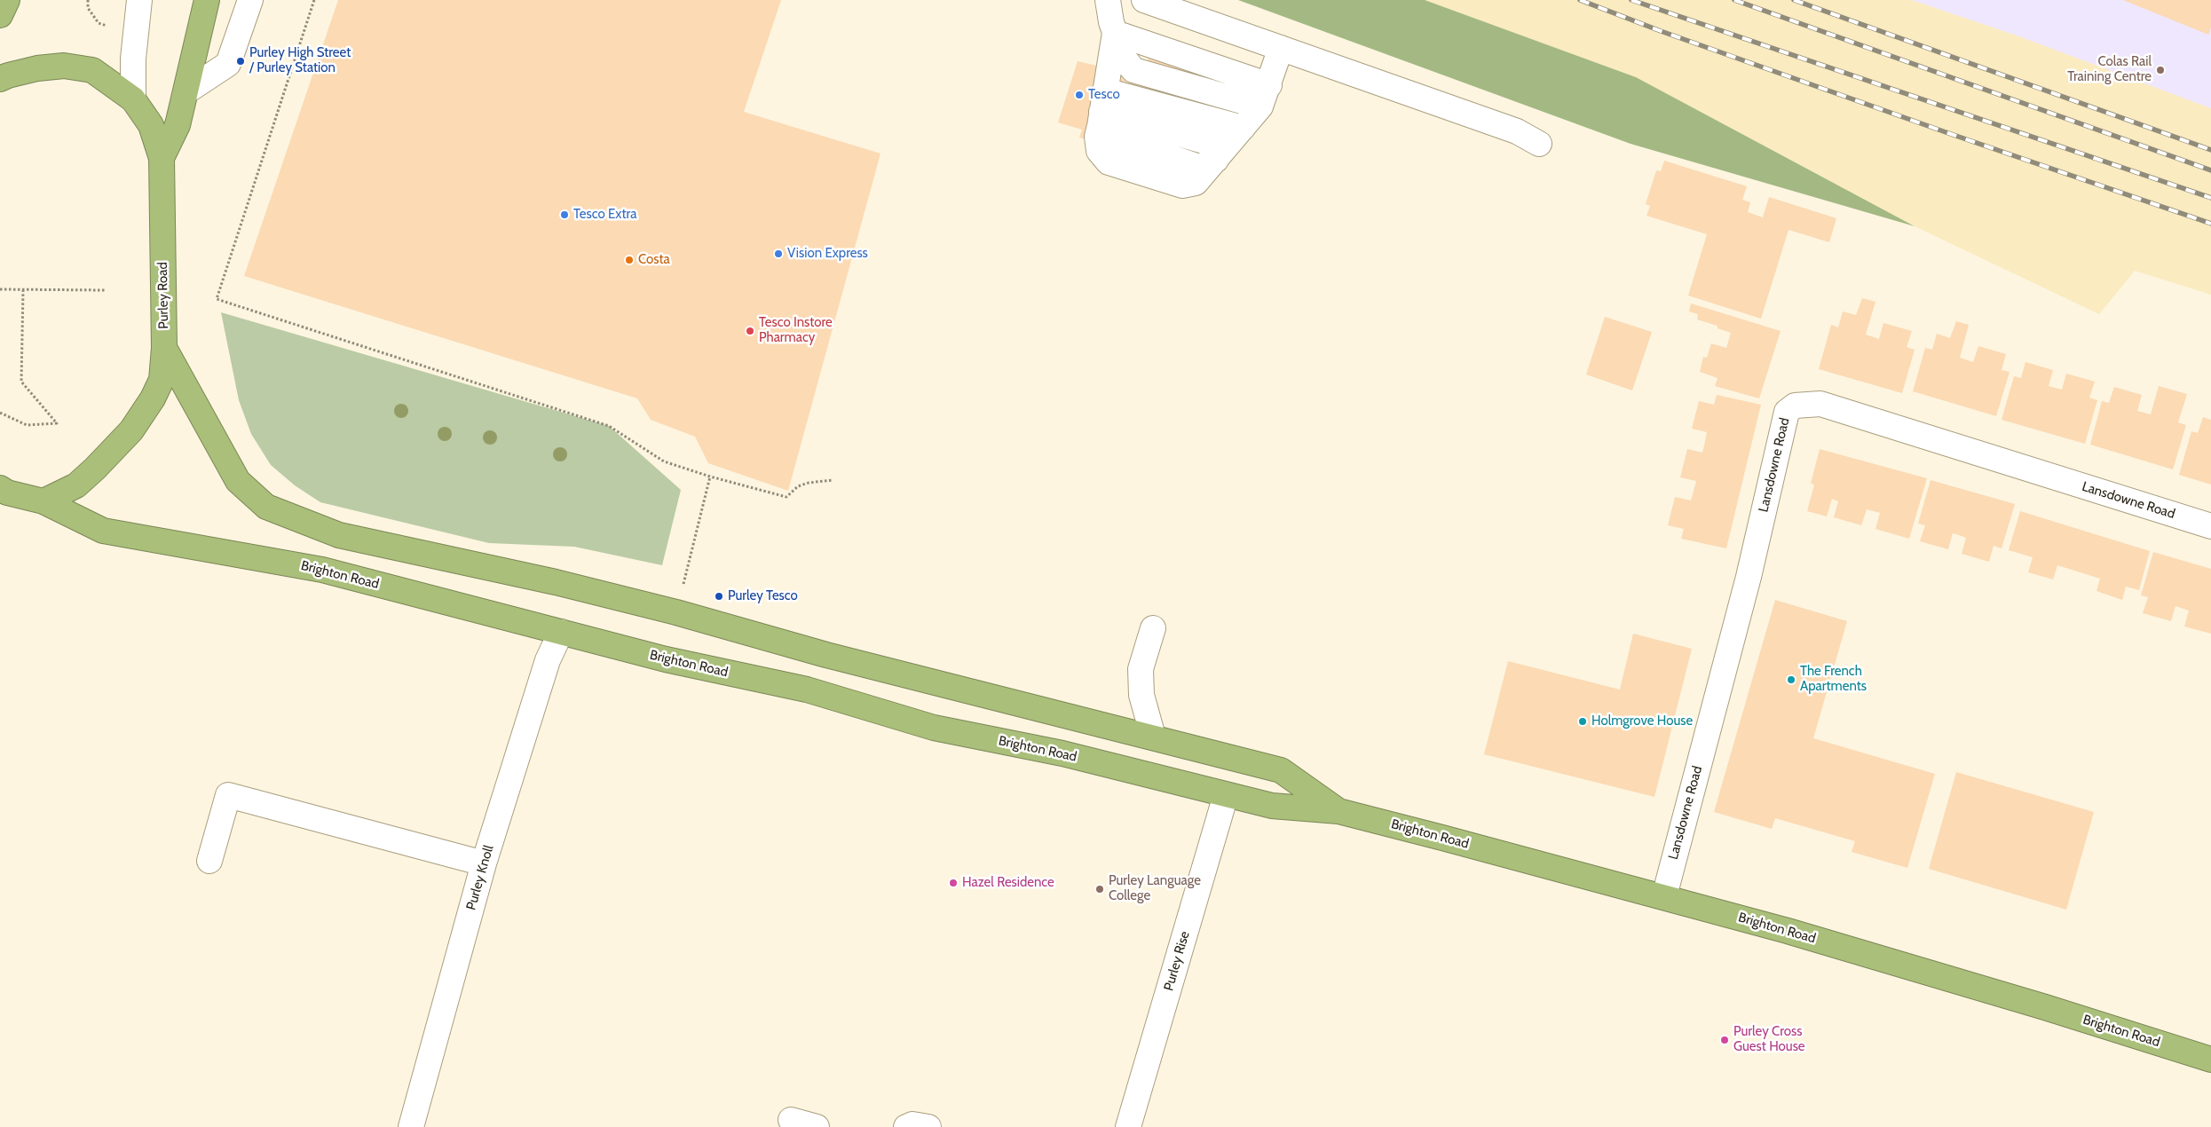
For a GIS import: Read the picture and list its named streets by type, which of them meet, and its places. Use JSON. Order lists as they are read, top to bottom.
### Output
{
  "streets": {
    "highway": ["Purley Road", "Brighton Road"],
    "street": ["Lansdowne Road", "Purley Knoll", "Purley Rise"]
  },
  "crossings": [
    ["Purley Road", "Brighton Road"],
    ["Lansdowne Road", "Brighton Road"],
    ["Brighton Road", "Purley Knoll"],
    ["Brighton Road", "Purley Rise"]
  ],
  "places": [
    "Purley High Street / Purley Station",
    "Colas Rail Training Centre",
    "Tesco",
    "Tesco Extra",
    "Vision Express",
    "Costa",
    "Tesco Instore Pharmacy",
    "Purley Tesco",
    "The French Apartments",
    "Holmgrove House",
    "Hazel Residence",
    "Purley Language College",
    "Purley Cross Guest House"
  ]
}
